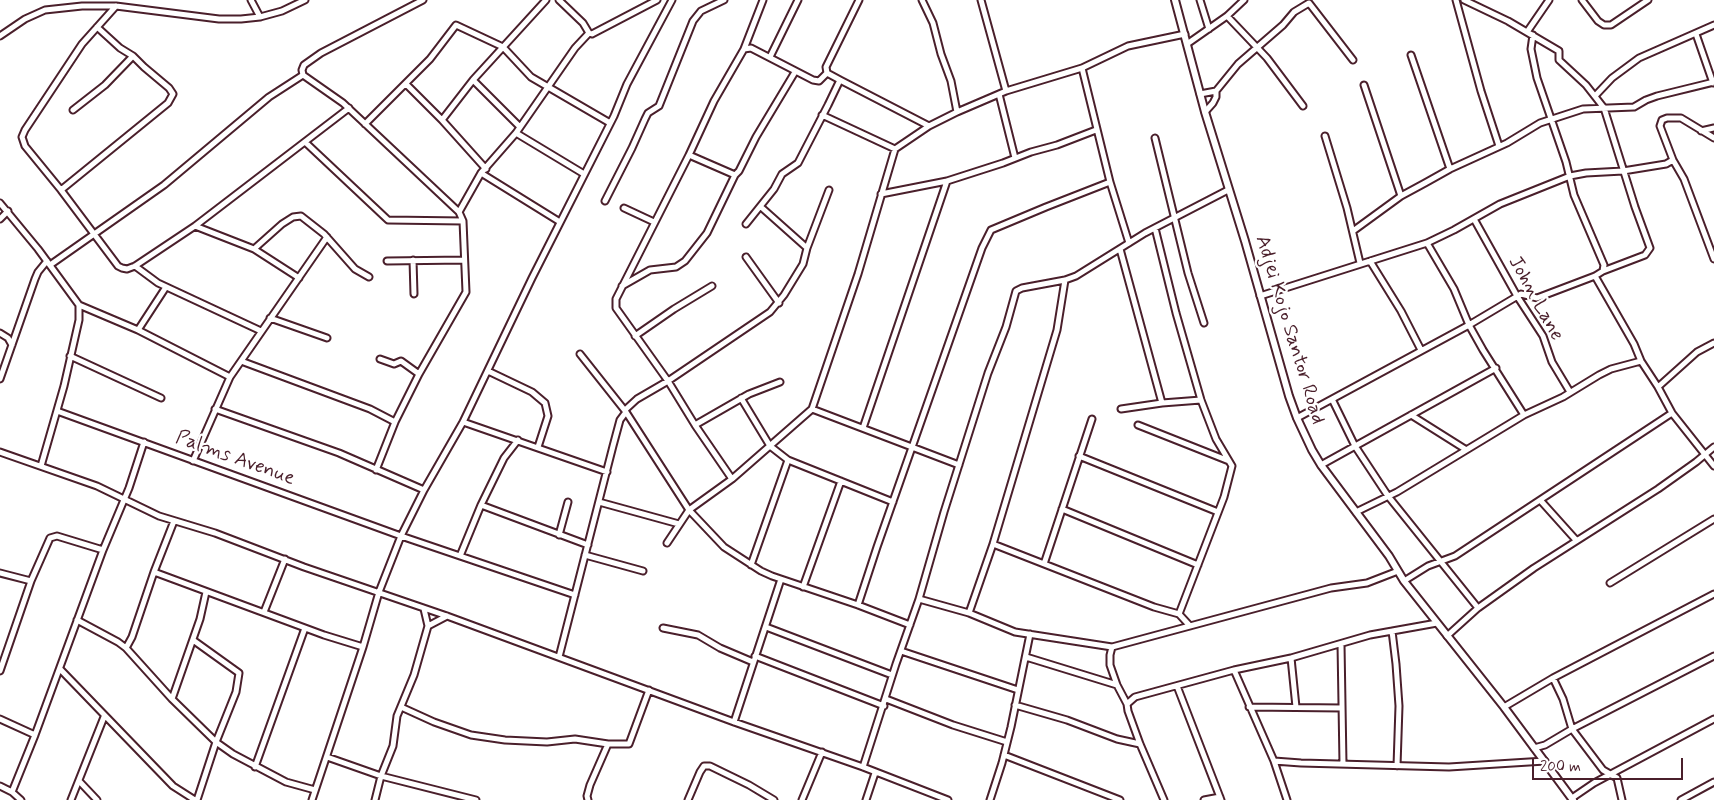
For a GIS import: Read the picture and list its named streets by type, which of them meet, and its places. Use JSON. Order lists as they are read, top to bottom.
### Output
{
  "streets": {
    "street": ["John Lane", "Adjei Kojo Santor Road", "Palms Avenue"]
  },
  "scale_bar": "200 m"
}
